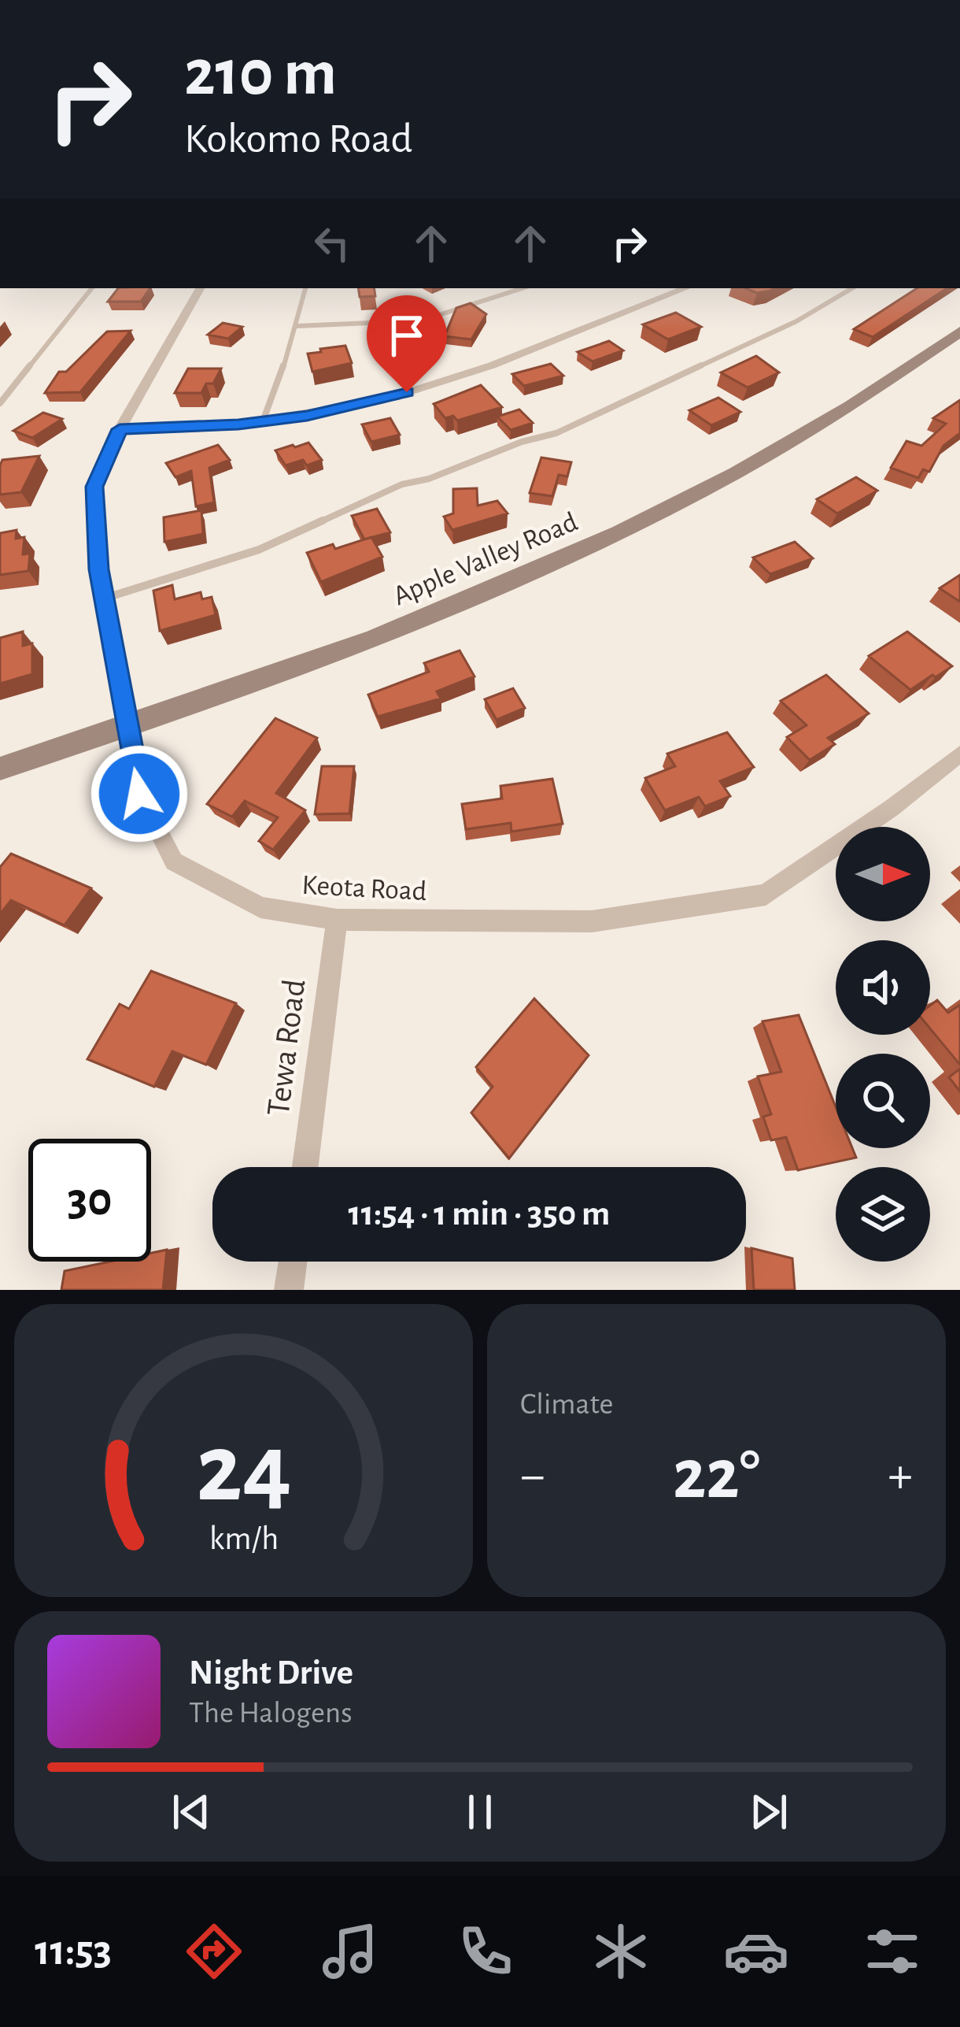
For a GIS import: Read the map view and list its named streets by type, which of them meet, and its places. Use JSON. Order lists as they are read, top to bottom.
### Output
{
  "streets": {
    "main road": ["Apple Valley Road"],
    "street": ["Keota Road", "Tewa Road"]
  },
  "crossings": [
    ["Apple Valley Road", "Keota Road"],
    ["Keota Road", "Tewa Road"]
  ],
  "north": "right",
  "page": {
    "turn": ["210 m", "Kokomo Road"],
    "limit": "30",
    "trip": "11:54 · 1 min · 350 m",
    "tile": "Climate",
    "heat": ["−", "22°", "+"],
    "song": ["Night Drive", "The Halogens"],
    "tabs": "11:53",
    "gauge": ["24", "km/h"]
  }
}
